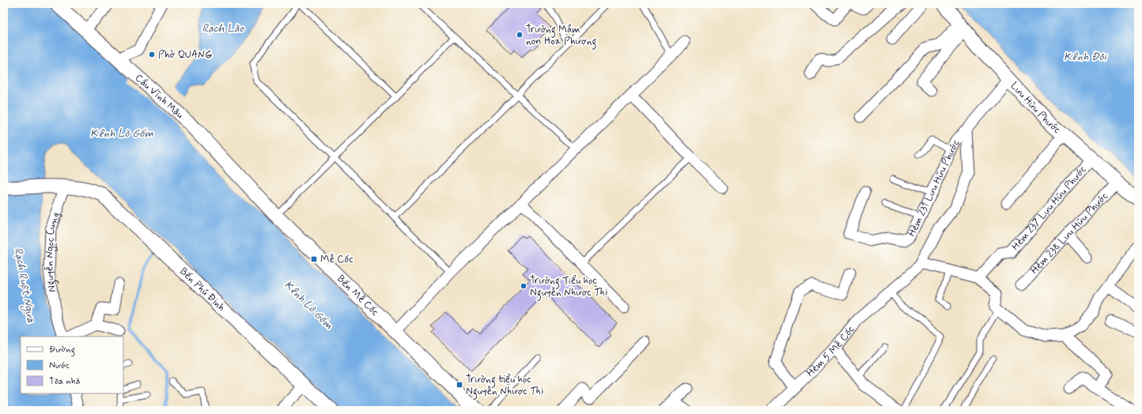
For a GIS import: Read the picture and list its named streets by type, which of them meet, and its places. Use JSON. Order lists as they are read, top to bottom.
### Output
{
  "streets": {
    "street": [
      "Cầu Vĩnh Mậu",
      "Lưu Hữu Phước",
      "Hẻm 231 Lưu Hữu Phước",
      "Hẻm 237 Lưu Hữu Phước",
      "Hẻm 238 Lưu Hữu Phước",
      "Nguyễn Ngọc Cung",
      "Bến Phú Định",
      "Bến Mễ Cốc",
      "Hẻm 5 Mễ Cốc"
    ]
  },
  "crossings": [
    ["Cầu Vĩnh Mậu", "Bến Mễ Cốc"],
    ["Lưu Hữu Phước", "Hẻm 231 Lưu Hữu Phước"],
    ["Lưu Hữu Phước", "Hẻm 237 Lưu Hữu Phước"],
    ["Lưu Hữu Phước", "Hẻm 238 Lưu Hữu Phước"],
    ["Hẻm 231 Lưu Hữu Phước", "Hẻm 5 Mễ Cốc"],
    ["Nguyễn Ngọc Cung", "Bến Phú Định"]
  ],
  "water": [
    "Rạch Lào",
    "Kênh Đôi",
    "Kênh Lò Gốm",
    "Rạch Ruột Ngựa"
  ],
  "places": {
    "other": ["Trường Mầm non Hoa Phượng", "Phở QUANG", "Trường Tiểu học Nguyễn Nhược Thị"],
    "transit": ["Mễ Cốc", "Trường tiểu học Nguyễn Nhược Thị"]
  },
  "legend": ["Đường", "Nước", "Tòa nhà"]
}
